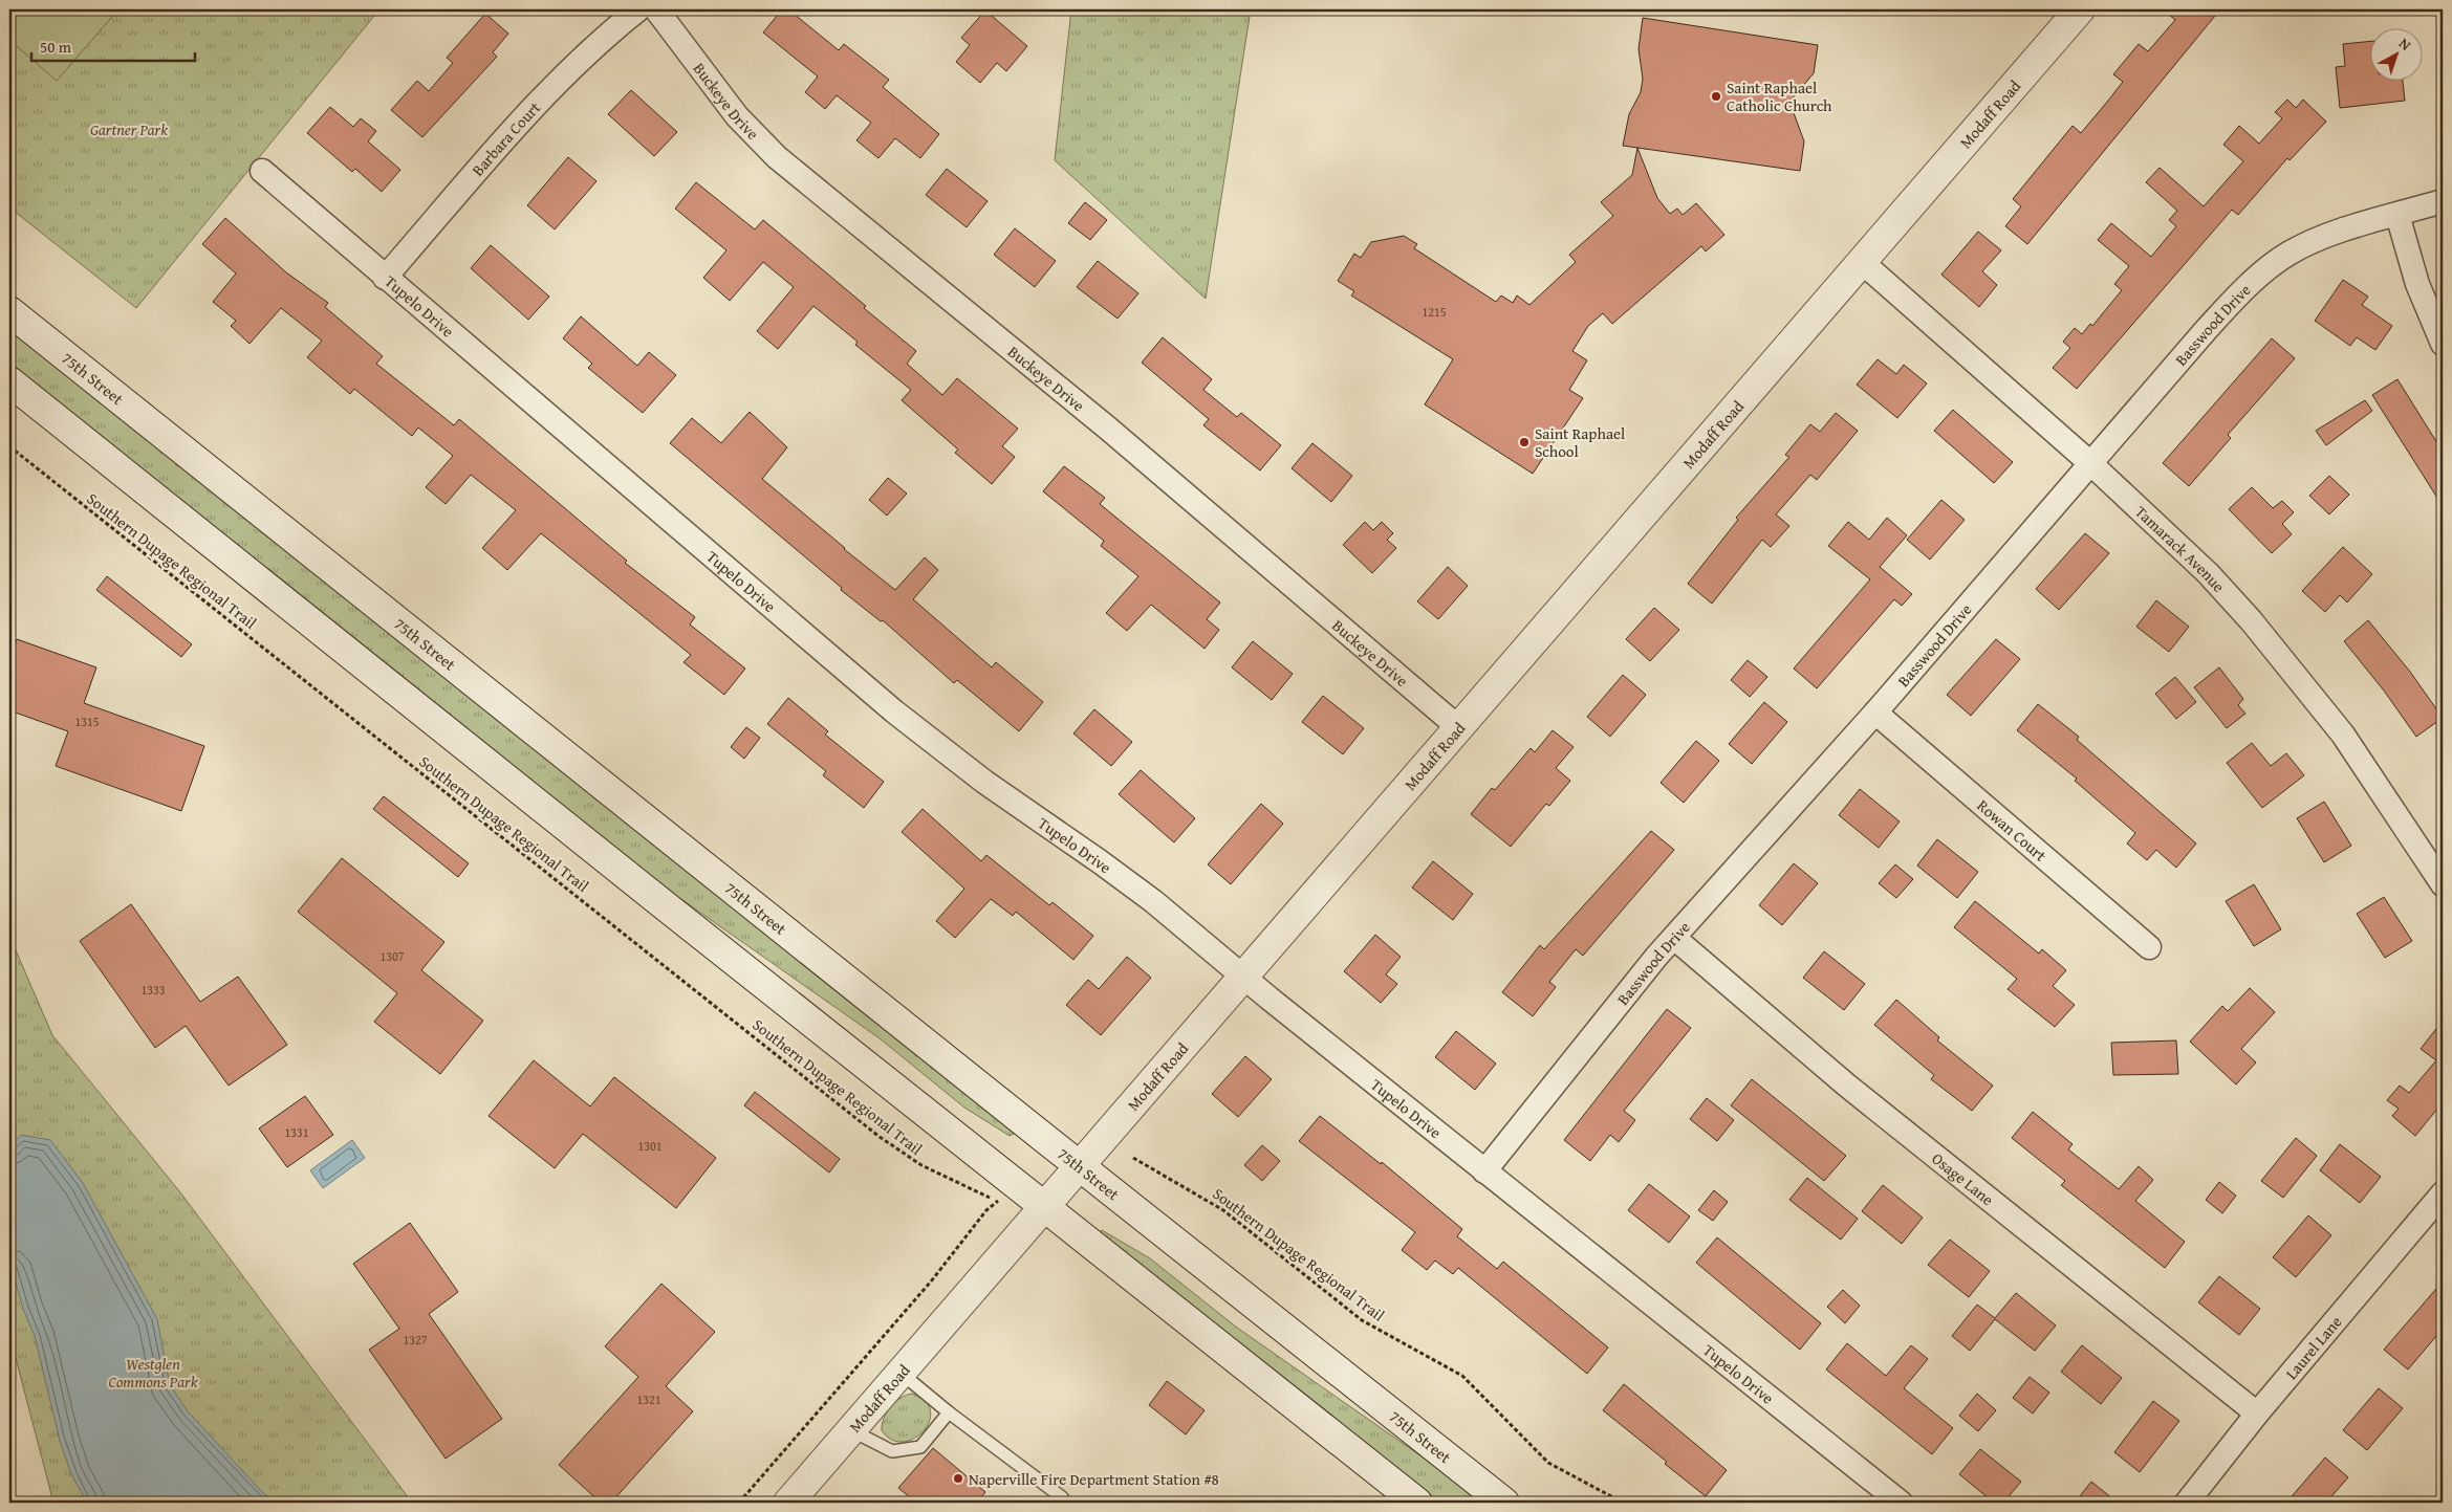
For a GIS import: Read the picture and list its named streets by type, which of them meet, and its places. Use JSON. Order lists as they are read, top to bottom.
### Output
{
  "streets": {
    "main road": ["Modaff Road", "75th Street"],
    "street": [
      "Buckeye Drive",
      "Barbara Court",
      "Tupelo Drive",
      "Basswood Drive",
      "Tamarack Avenue",
      "Rowan Court",
      "Osage Lane",
      "Laurel Lane"
    ],
    "path": ["Southern Dupage Regional Trail"]
  },
  "crossings": [
    ["Buckeye Drive", "Modaff Road"],
    ["Modaff Road", "Tupelo Drive"],
    ["Modaff Road", "75th Street"],
    ["Modaff Road", "Tamarack Avenue"],
    ["Barbara Court", "Tupelo Drive"],
    ["Tupelo Drive", "Basswood Drive"],
    ["Basswood Drive", "Tamarack Avenue"],
    ["Basswood Drive", "Rowan Court"],
    ["Basswood Drive", "Osage Lane"],
    ["Osage Lane", "Laurel Lane"]
  ],
  "parks": ["Gartner Park", "Westglen Commons Park"],
  "places": ["Saint Raphael Catholic Church", "Saint Raphael School", "Naperville Fire Department Station #8"],
  "house_numbers": [
    "1215",
    "1315",
    "1307",
    "1333",
    "1331",
    "1301",
    "1327",
    "1321"
  ],
  "scale_bar": "50 m",
  "north": "top right"
}
